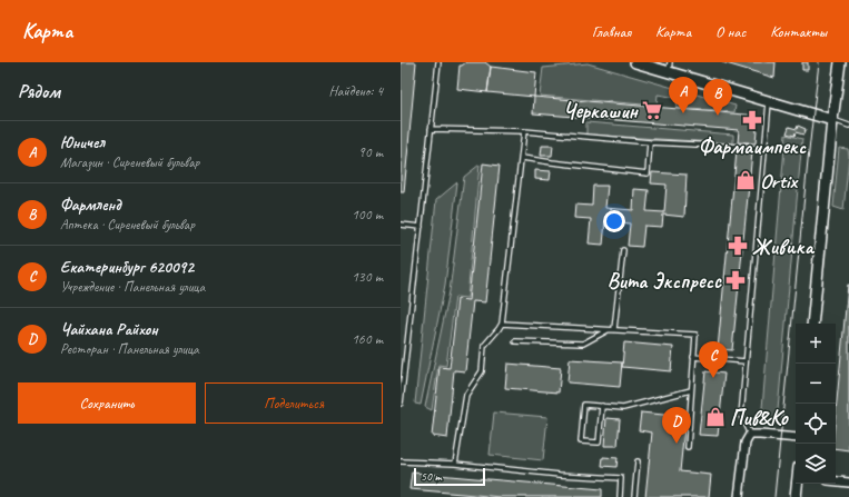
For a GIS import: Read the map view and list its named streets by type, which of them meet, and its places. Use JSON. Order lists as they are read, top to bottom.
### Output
{
  "places": {
    "supermarket": ["Черкашин"],
    "pharmacy": ["Фармаимпекс", "Живика", "Вита Экспресс"],
    "shop": ["Ortix", "Пив&Ко"]
  },
  "scale_bar": "50 m",
  "page": {
    "header": "Карта",
    "nav": [
      "Главная",
      "Карта",
      "О нас",
      "Контакты"
    ],
    "heading": ["Рядом", "Найдено: 4"],
    "pins": [
      "A",
      "B",
      "C",
      "D"
    ],
    "list": [
      {
        "mark": "A",
        "name": "Юничел",
        "note": "Магазин · Сиреневый бульвар",
        "value": "90 m"
      },
      {
        "mark": "B",
        "name": "Фармленд",
        "note": "Аптека · Сиреневый бульвар",
        "value": "100 m"
      },
      {
        "mark": "C",
        "name": "Екатеринбург 620092",
        "note": "Учреждение · Панельная улица",
        "value": "130 m"
      },
      {
        "mark": "D",
        "name": "Чайхана Райхон",
        "note": "Ресторан · Панельная улица",
        "value": "160 m"
      }
    ],
    "map_buttons": ["+", "−"],
    "buttons": ["Сохранить", "Поделиться"],
    "scale": "50 m"
  }
}
